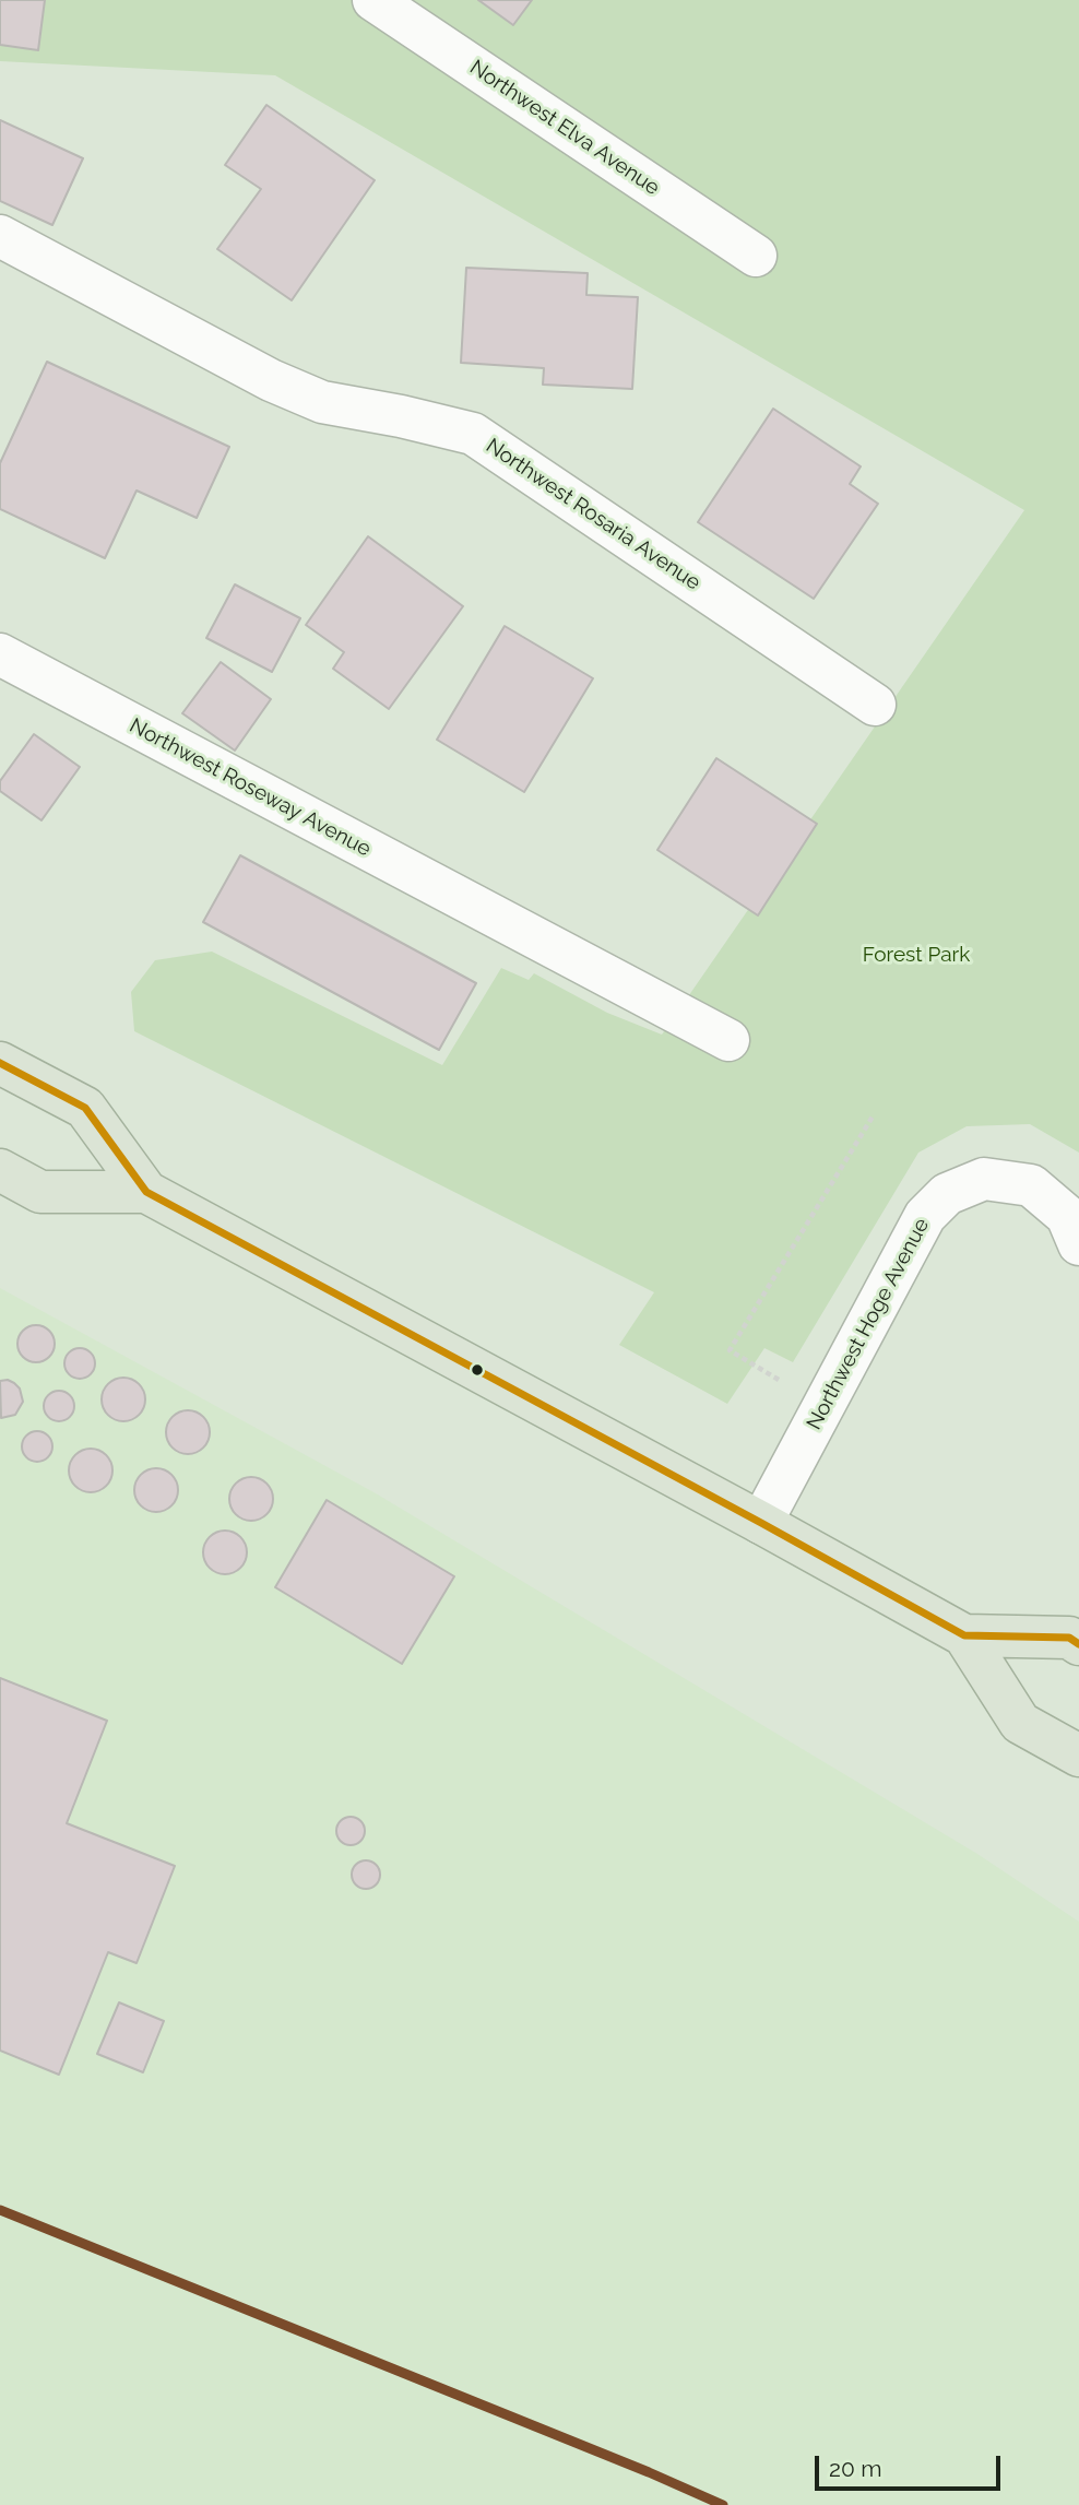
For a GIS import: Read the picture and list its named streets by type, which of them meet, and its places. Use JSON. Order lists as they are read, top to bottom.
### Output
{
  "streets": {
    "street": [
      "Northwest Elva Avenue",
      "Northwest Rosaria Avenue",
      "Northwest Roseway Avenue",
      "Northwest Hoge Avenue"
    ]
  },
  "parks": ["Forest Park"],
  "scale_bar": "20 m"
}
